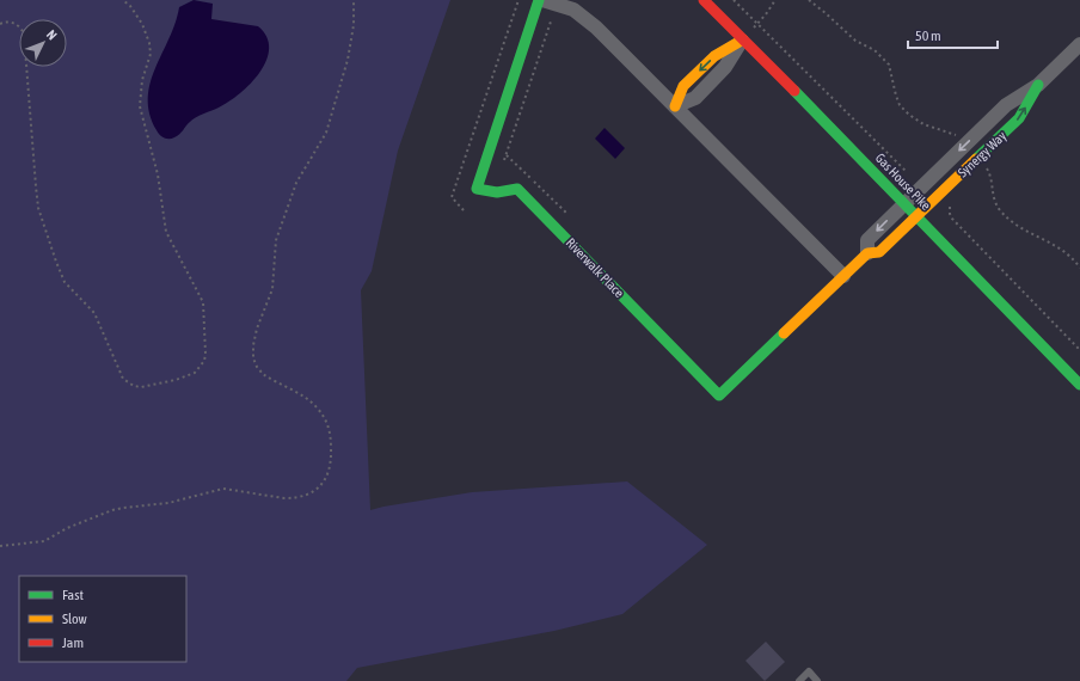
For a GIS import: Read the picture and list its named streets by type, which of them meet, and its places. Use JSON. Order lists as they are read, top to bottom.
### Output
{
  "streets": {
    "street": ["Synergy Way", "Gas House Pike", "Riverwalk Place"]
  },
  "crossings": [
    ["Synergy Way", "Gas House Pike"],
    ["Synergy Way", "Riverwalk Place"],
    ["Gas House Pike", "Riverwalk Place"]
  ],
  "legend": ["Fast", "Slow", "Jam"],
  "scale_bar": "50 m",
  "north": "top right"
}
